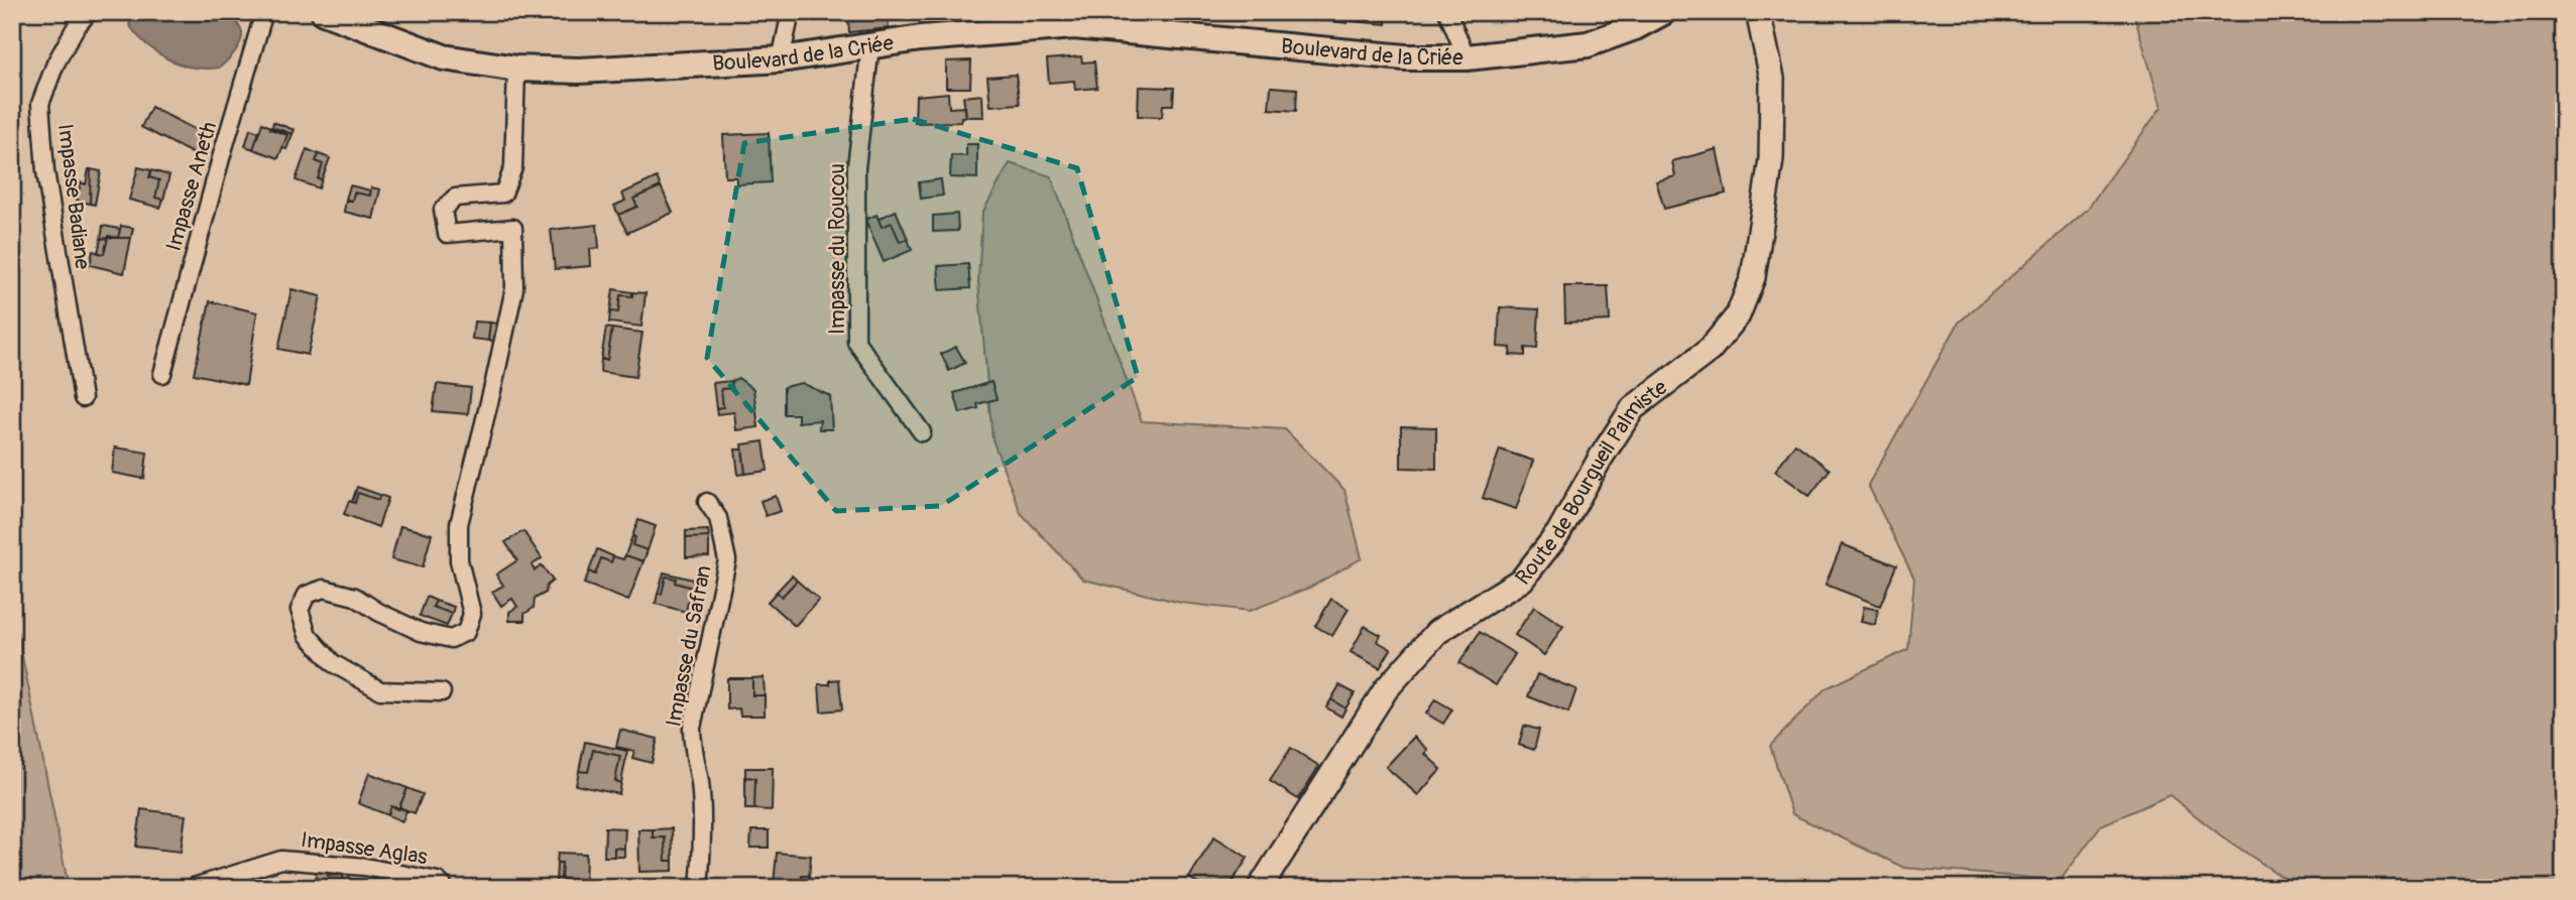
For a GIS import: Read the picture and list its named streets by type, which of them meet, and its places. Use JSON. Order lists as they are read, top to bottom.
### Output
{
  "streets": {
    "main road": ["Boulevard de la Criée"],
    "street": [
      "Impasse Aneth",
      "Impasse Badiane",
      "Impasse du Roucou",
      "Route de Bourgueil Palmiste",
      "Impasse du Safran",
      "Impasse Aglas"
    ]
  },
  "crossings": [
    ["Boulevard de la Criée", "Impasse du Roucou"]
  ]
}
